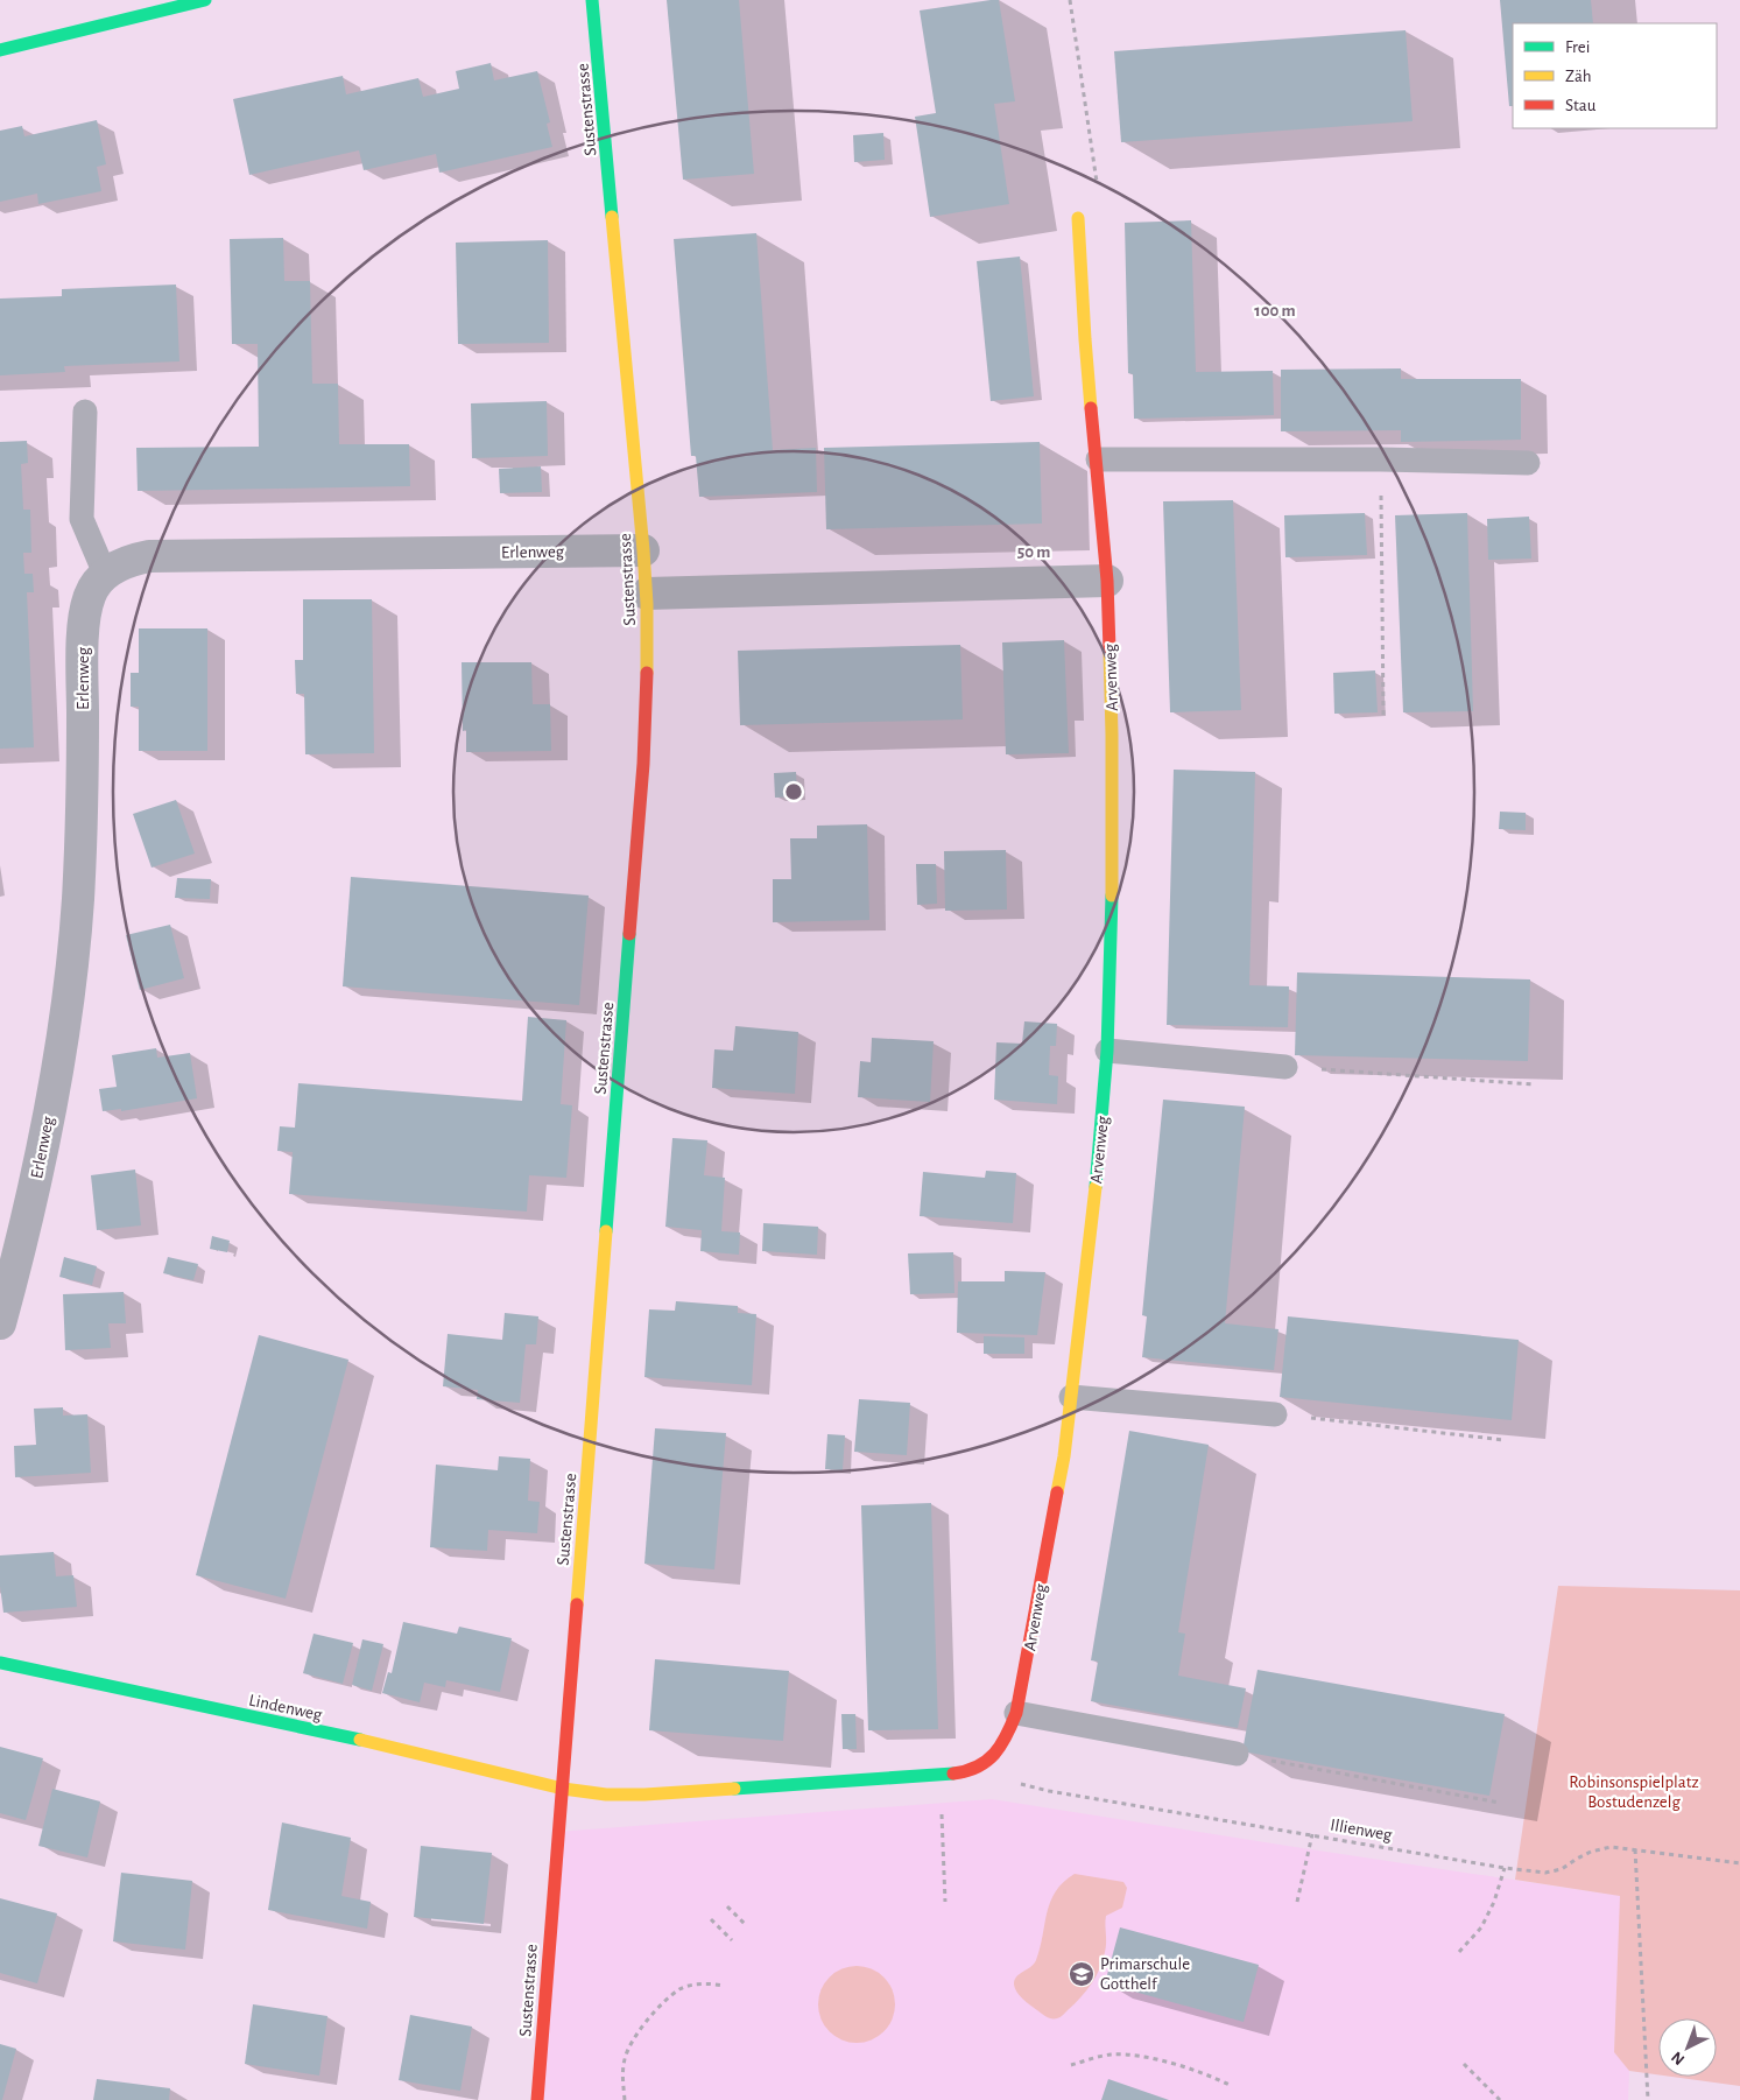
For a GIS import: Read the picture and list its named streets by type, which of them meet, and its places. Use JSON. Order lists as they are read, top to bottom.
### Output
{
  "streets": {
    "street": [
      "Sustenstrasse",
      "Erlenweg",
      "Arvenweg",
      "Lindenweg"
    ],
    "path": ["Illienweg"]
  },
  "crossings": [
    ["Sustenstrasse", "Erlenweg"],
    ["Sustenstrasse", "Lindenweg"],
    ["Arvenweg", "Illienweg"]
  ],
  "parks": ["Robinsonspielplatz Bostudenzelg"],
  "places": {
    "school or university": ["Primarschule Gotthelf"]
  },
  "legend": ["Frei", "Zäh", "Stau"],
  "north": "bottom left",
  "rings": ["100 m", "50 m"]
}
